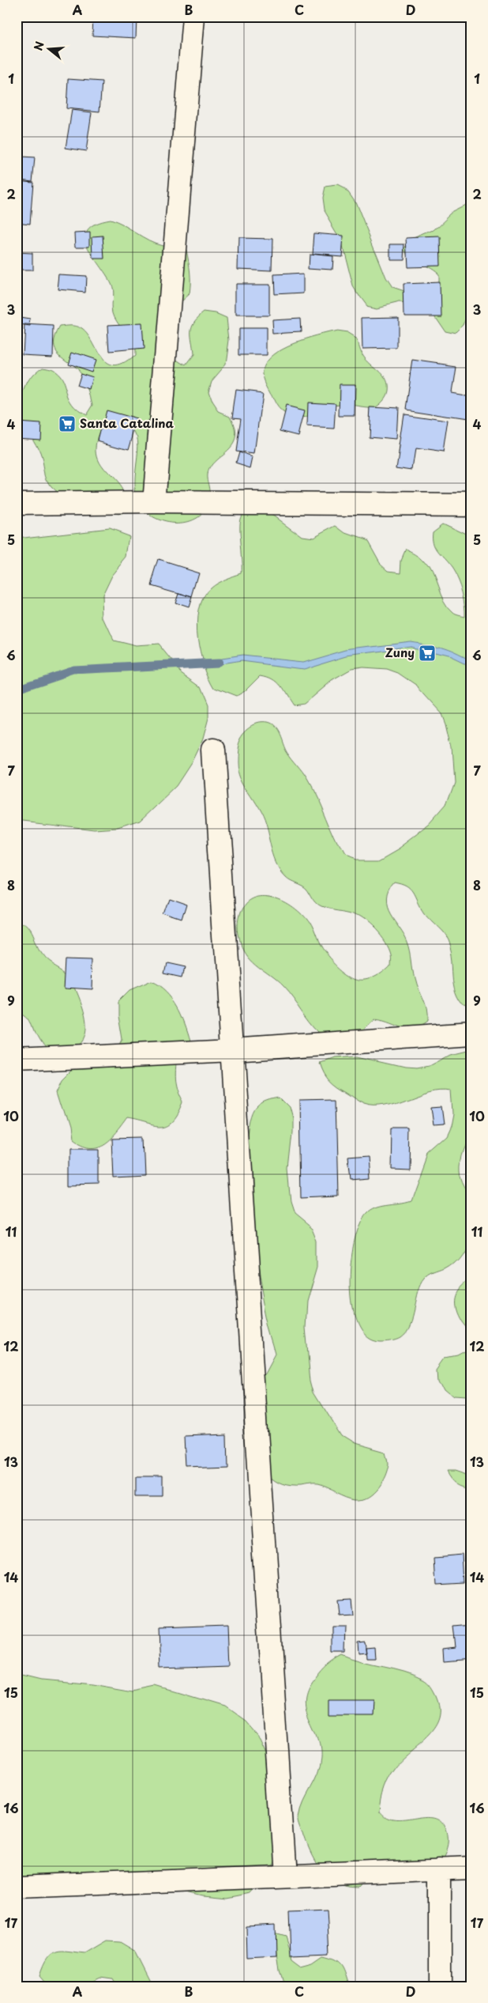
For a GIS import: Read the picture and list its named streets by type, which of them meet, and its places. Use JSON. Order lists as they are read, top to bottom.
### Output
{
  "places": {
    "supermarket": ["Santa Catalina", "Zuny"]
  },
  "north": "left",
  "grid": {
    "columns": [
      "A",
      "B",
      "C",
      "D"
    ],
    "rows": [
      "1",
      "2",
      "3",
      "4",
      "5",
      "6",
      "7",
      "8",
      "9",
      "10",
      "11",
      "12",
      "13",
      "14",
      "15",
      "16",
      "17"
    ]
  }
}
